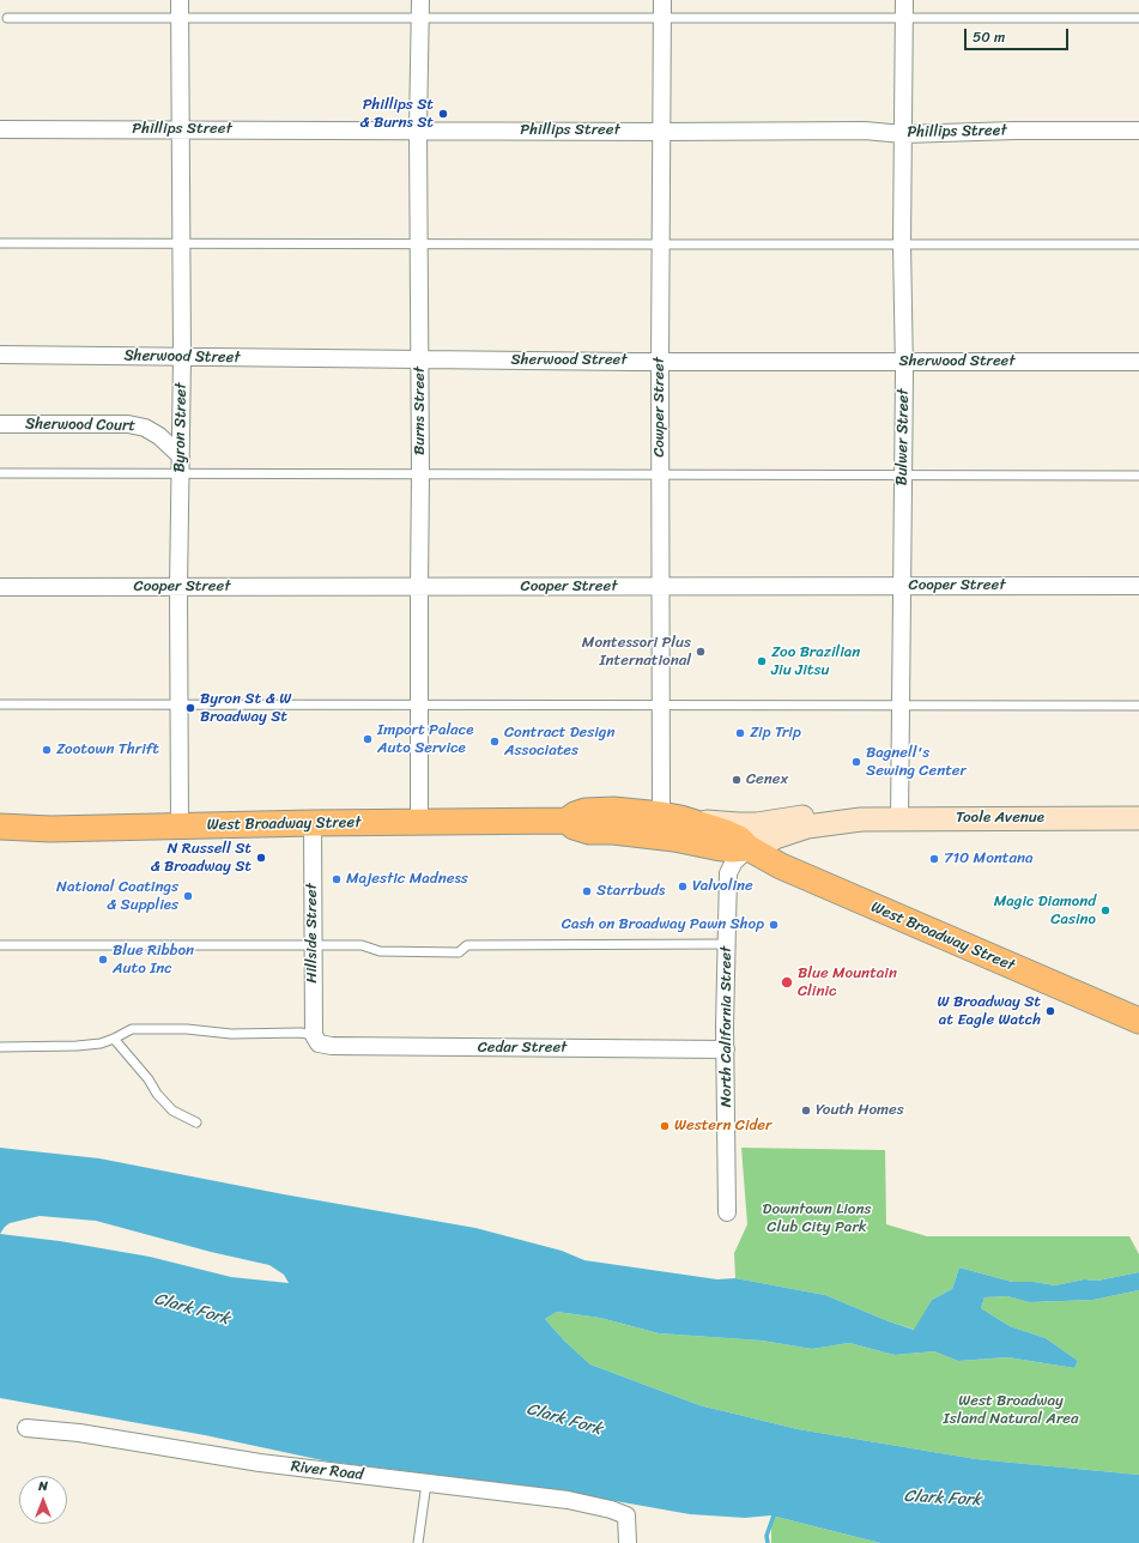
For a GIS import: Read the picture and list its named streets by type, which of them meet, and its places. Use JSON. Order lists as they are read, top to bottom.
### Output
{
  "streets": {
    "main road": ["Toole Avenue", "West Broadway Street"],
    "street": [
      "Phillips Street",
      "Sherwood Street",
      "Cowper Street",
      "Burns Street",
      "Sherwood Court",
      "Byron Street",
      "Bulwer Street",
      "Cooper Street",
      "Hillside Street",
      "North California Street",
      "Cedar Street",
      "River Road"
    ]
  },
  "crossings": [
    ["Phillips Street", "Cowper Street"],
    ["Phillips Street", "Burns Street"],
    ["Phillips Street", "Byron Street"],
    ["Phillips Street", "Bulwer Street"],
    ["Sherwood Street", "Cowper Street"],
    ["Sherwood Street", "Burns Street"],
    ["Sherwood Street", "Byron Street"],
    ["Sherwood Street", "Bulwer Street"],
    ["Cowper Street", "Cooper Street"],
    ["Cowper Street", "Toole Avenue"],
    ["Cowper Street", "West Broadway Street"],
    ["Burns Street", "Cooper Street"],
    ["Burns Street", "West Broadway Street"],
    ["Sherwood Court", "Byron Street"],
    ["Byron Street", "Cooper Street"],
    ["Byron Street", "West Broadway Street"],
    ["Bulwer Street", "Cooper Street"],
    ["Bulwer Street", "Toole Avenue"],
    ["Toole Avenue", "West Broadway Street"],
    ["Toole Avenue", "North California Street"],
    ["West Broadway Street", "Hillside Street"],
    ["West Broadway Street", "North California Street"],
    ["Hillside Street", "Cedar Street"],
    ["North California Street", "Cedar Street"]
  ],
  "water": ["Clark Fork"],
  "parks": ["Downtown Lions Club City Park", "West Broadway Island Natural Area"],
  "places": [
    "Phillips St & Burns St",
    "Montessori Plus International",
    "Zoo Brazilian Jiu Jitsu",
    "Byron St & W Broadway St",
    "Zip Trip",
    "Import Palace Auto Service",
    "Contract Design Associates",
    "Zootown Thrift",
    "Bagnell's Sewing Center",
    "Cenex",
    "N Russell St & Broadway St",
    "710 Montana",
    "Majestic Madness",
    "Valvoline",
    "Starrbuds",
    "National Coatings & Supplies",
    "Magic Diamond Casino",
    "Cash on Broadway Pawn Shop",
    "Blue Ribbon Auto Inc",
    "Blue Mountain Clinic",
    "W Broadway St at Eagle Watch",
    "Youth Homes",
    "Western Cider"
  ],
  "scale_bar": "50 m",
  "north": "top"
}
